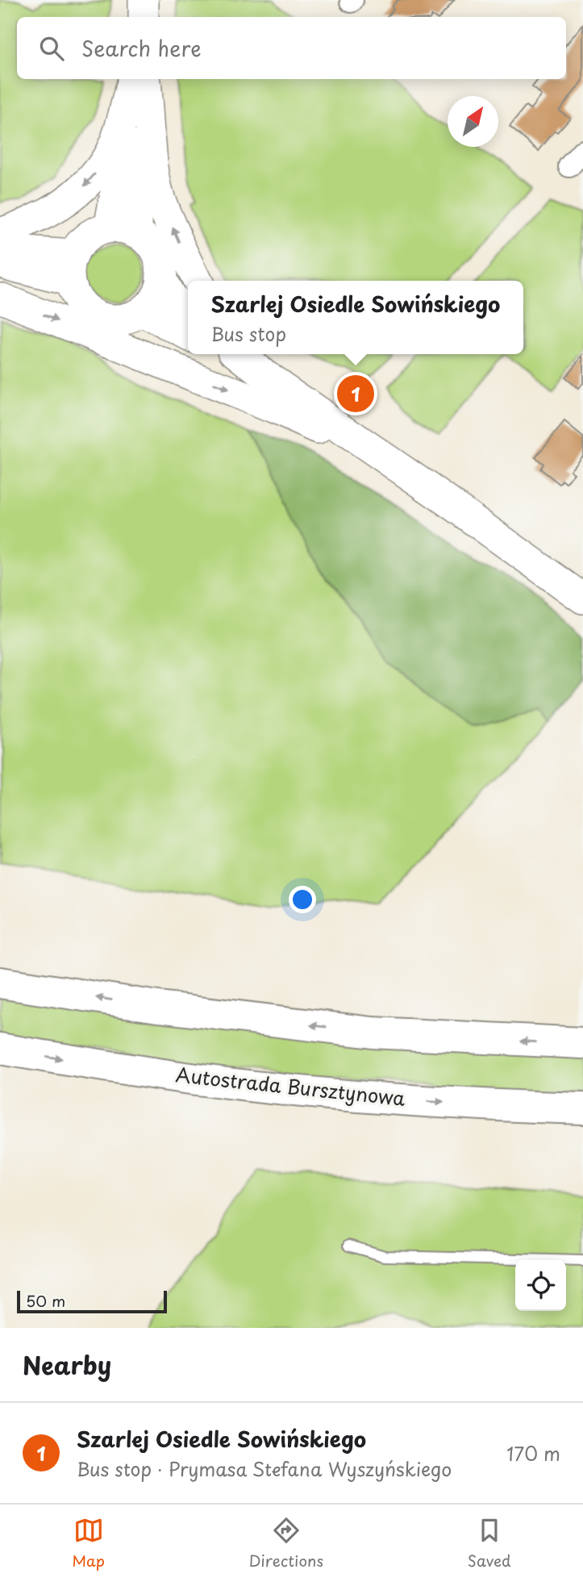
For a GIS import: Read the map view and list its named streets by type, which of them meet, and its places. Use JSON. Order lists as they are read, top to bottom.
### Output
{
  "streets": {
    "highway": ["Autostrada Bursztynowa"]
  },
  "scale_bar": "50 m",
  "north": "top right",
  "page": {
    "search": "Search here",
    "popup": ["Szarlej Osiedle Sowińskiego", "Bus stop"],
    "pins": "1",
    "scale": "50 m",
    "heading": "Nearby",
    "list": [
      {
        "mark": "1",
        "name": "Szarlej Osiedle Sowińskiego",
        "note": "Bus stop · Prymasa Stefana Wyszyńskiego",
        "value": "170 m"
      }
    ],
    "nav": ["Map", "Directions", "Saved"]
  }
}
